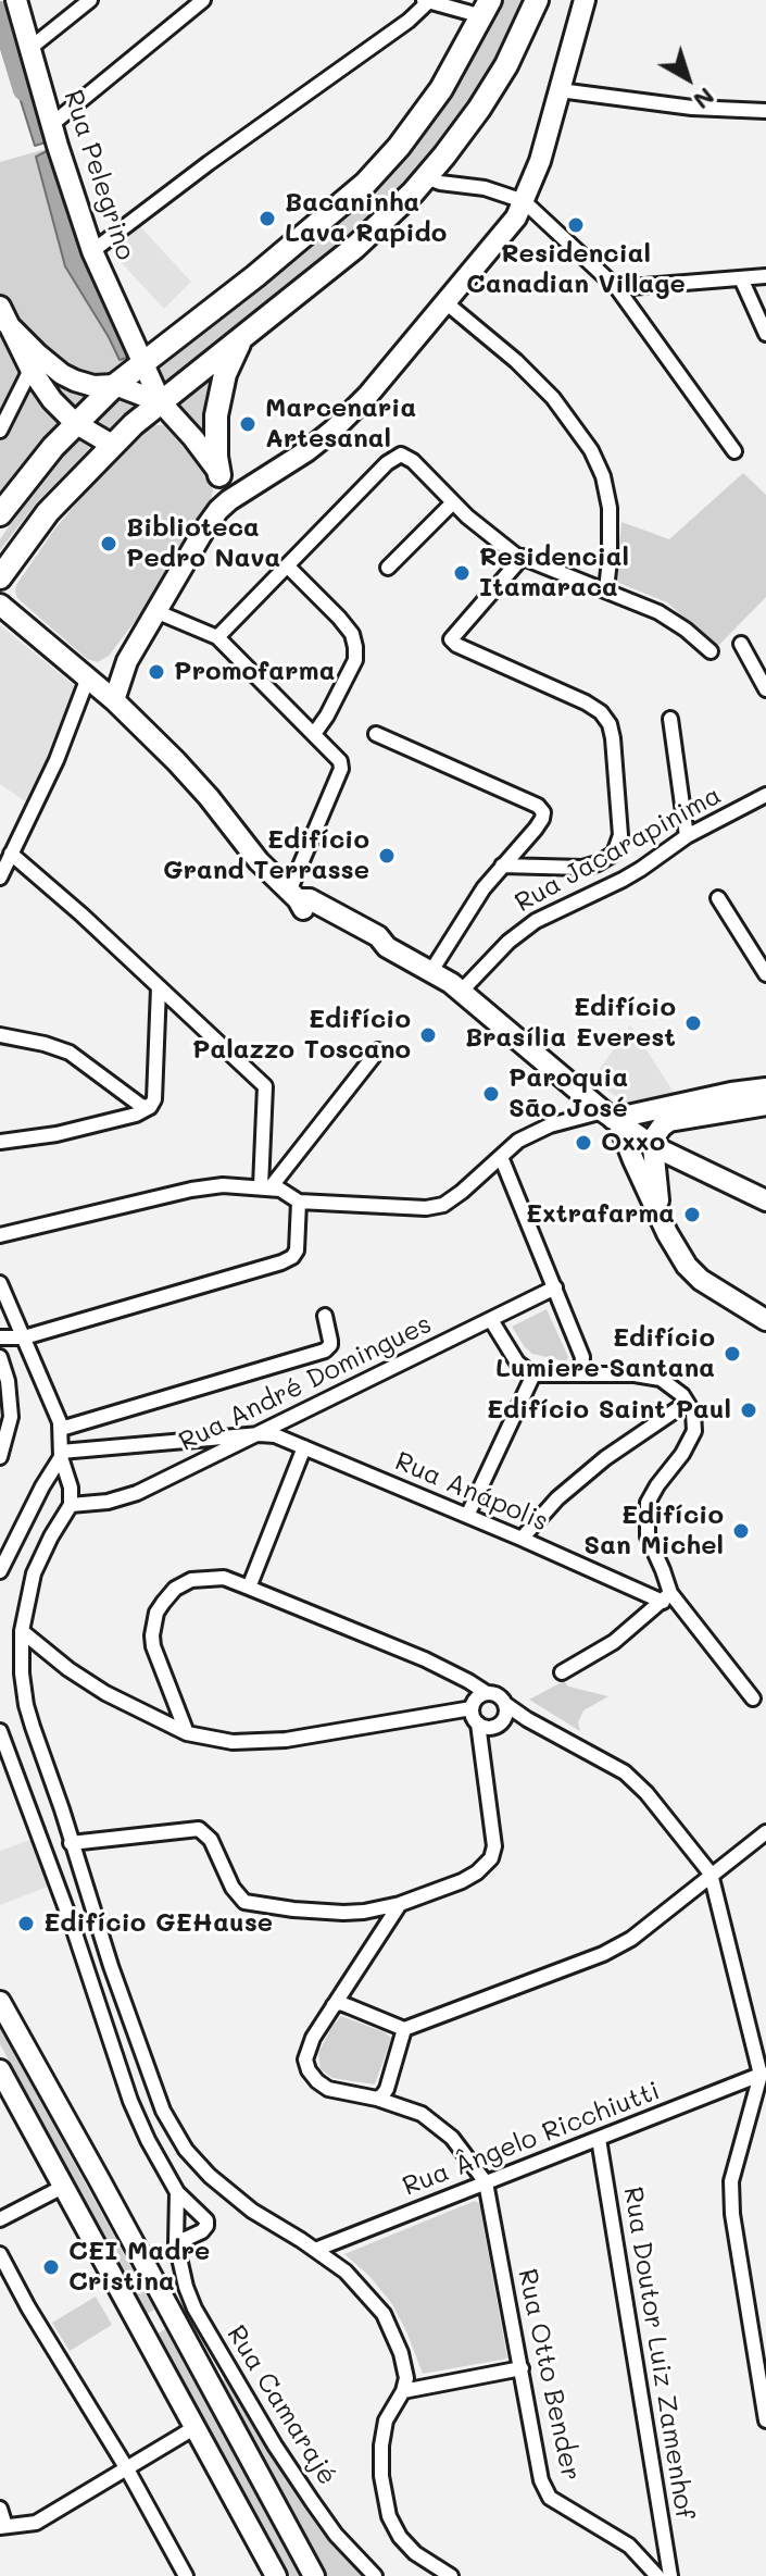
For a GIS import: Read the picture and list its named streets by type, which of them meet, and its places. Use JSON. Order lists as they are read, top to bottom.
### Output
{
  "streets": {
    "street": [
      "Rua Pelegrino",
      "Rua Jacarapinima",
      "Rua André Domingues",
      "Rua Anápolis",
      "Rua Ângelo Ricchiutti",
      "Rua Doutor Luiz Zamenhof",
      "Rua Otto Bender",
      "Rua Camarajé"
    ]
  },
  "crossings": [
    ["Rua André Domingues", "Rua Anápolis"],
    ["Rua Ângelo Ricchiutti", "Rua Doutor Luiz Zamenhof"],
    ["Rua Ângelo Ricchiutti", "Rua Otto Bender"]
  ],
  "places": [
    "Bacaninha Lava Rapido",
    "Residencial Canadian Village",
    "Marcenaria Artesanal",
    "Biblioteca Pedro Nava",
    "Residencial Itamaraca",
    "Promofarma",
    "Edifício Grand Terrasse",
    "Edifício Brasília Everest",
    "Edifício Palazzo Toscano",
    "Paroquia São José",
    "Oxxo",
    "Extrafarma",
    "Edifício Lumiere Santana",
    "Edifício Saint Paul",
    "Edifício San Michel",
    "Edifício GEHause",
    "CEI Madre Cristina"
  ],
  "north": "bottom right"
}
